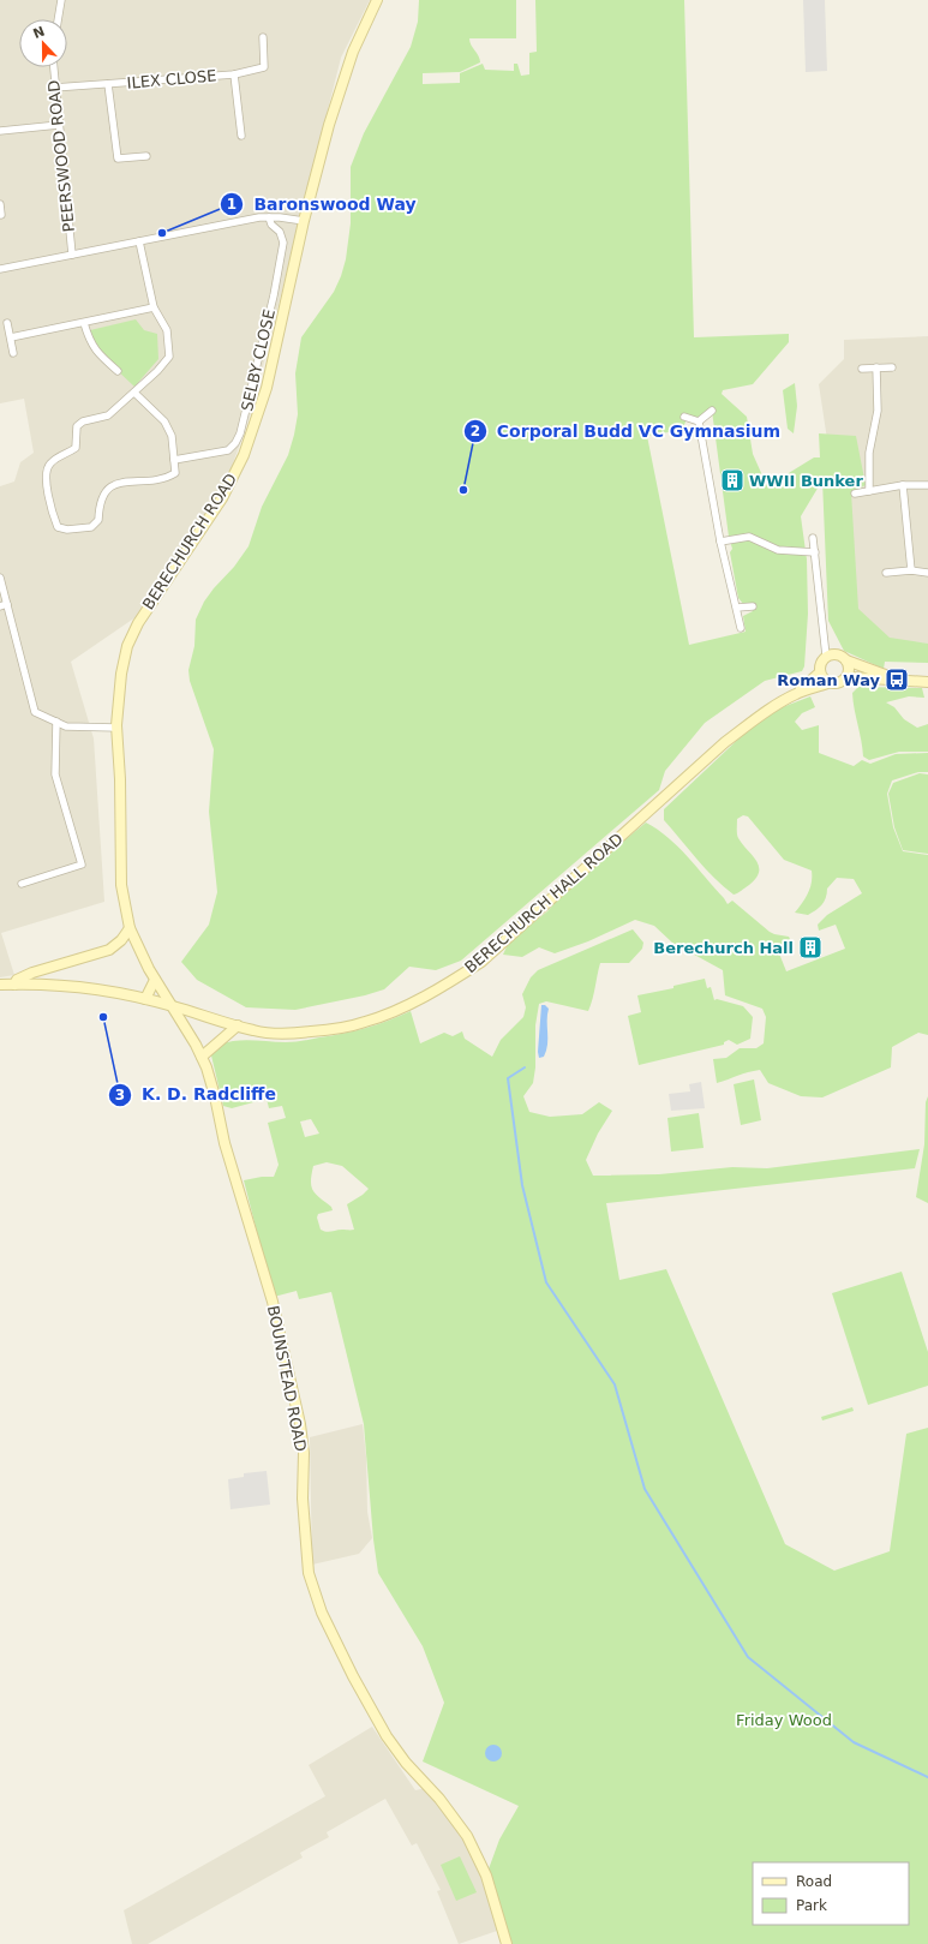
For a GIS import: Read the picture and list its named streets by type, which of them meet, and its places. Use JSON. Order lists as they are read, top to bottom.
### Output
{
  "streets": {
    "street": [
      "ILEX CLOSE",
      "PEERSWOOD ROAD",
      "SELBY CLOSE",
      "BERECHURCH ROAD",
      "BERECHURCH HALL ROAD",
      "BOUNSTEAD ROAD"
    ]
  },
  "crossings": [
    ["ILEX CLOSE", "PEERSWOOD ROAD"],
    ["BERECHURCH ROAD", "BERECHURCH HALL ROAD"],
    ["BERECHURCH ROAD", "BOUNSTEAD ROAD"],
    ["BERECHURCH HALL ROAD", "BOUNSTEAD ROAD"]
  ],
  "parks": ["Friday Wood"],
  "places": {
    "other": ["Baronswood Way", "Corporal Budd VC Gymnasium", "K. D. Radcliffe"],
    "building": ["WWII Bunker", "Berechurch Hall"],
    "bus stop": ["Roman Way"]
  },
  "legend": ["Road", "Park"],
  "north": "top"
}
